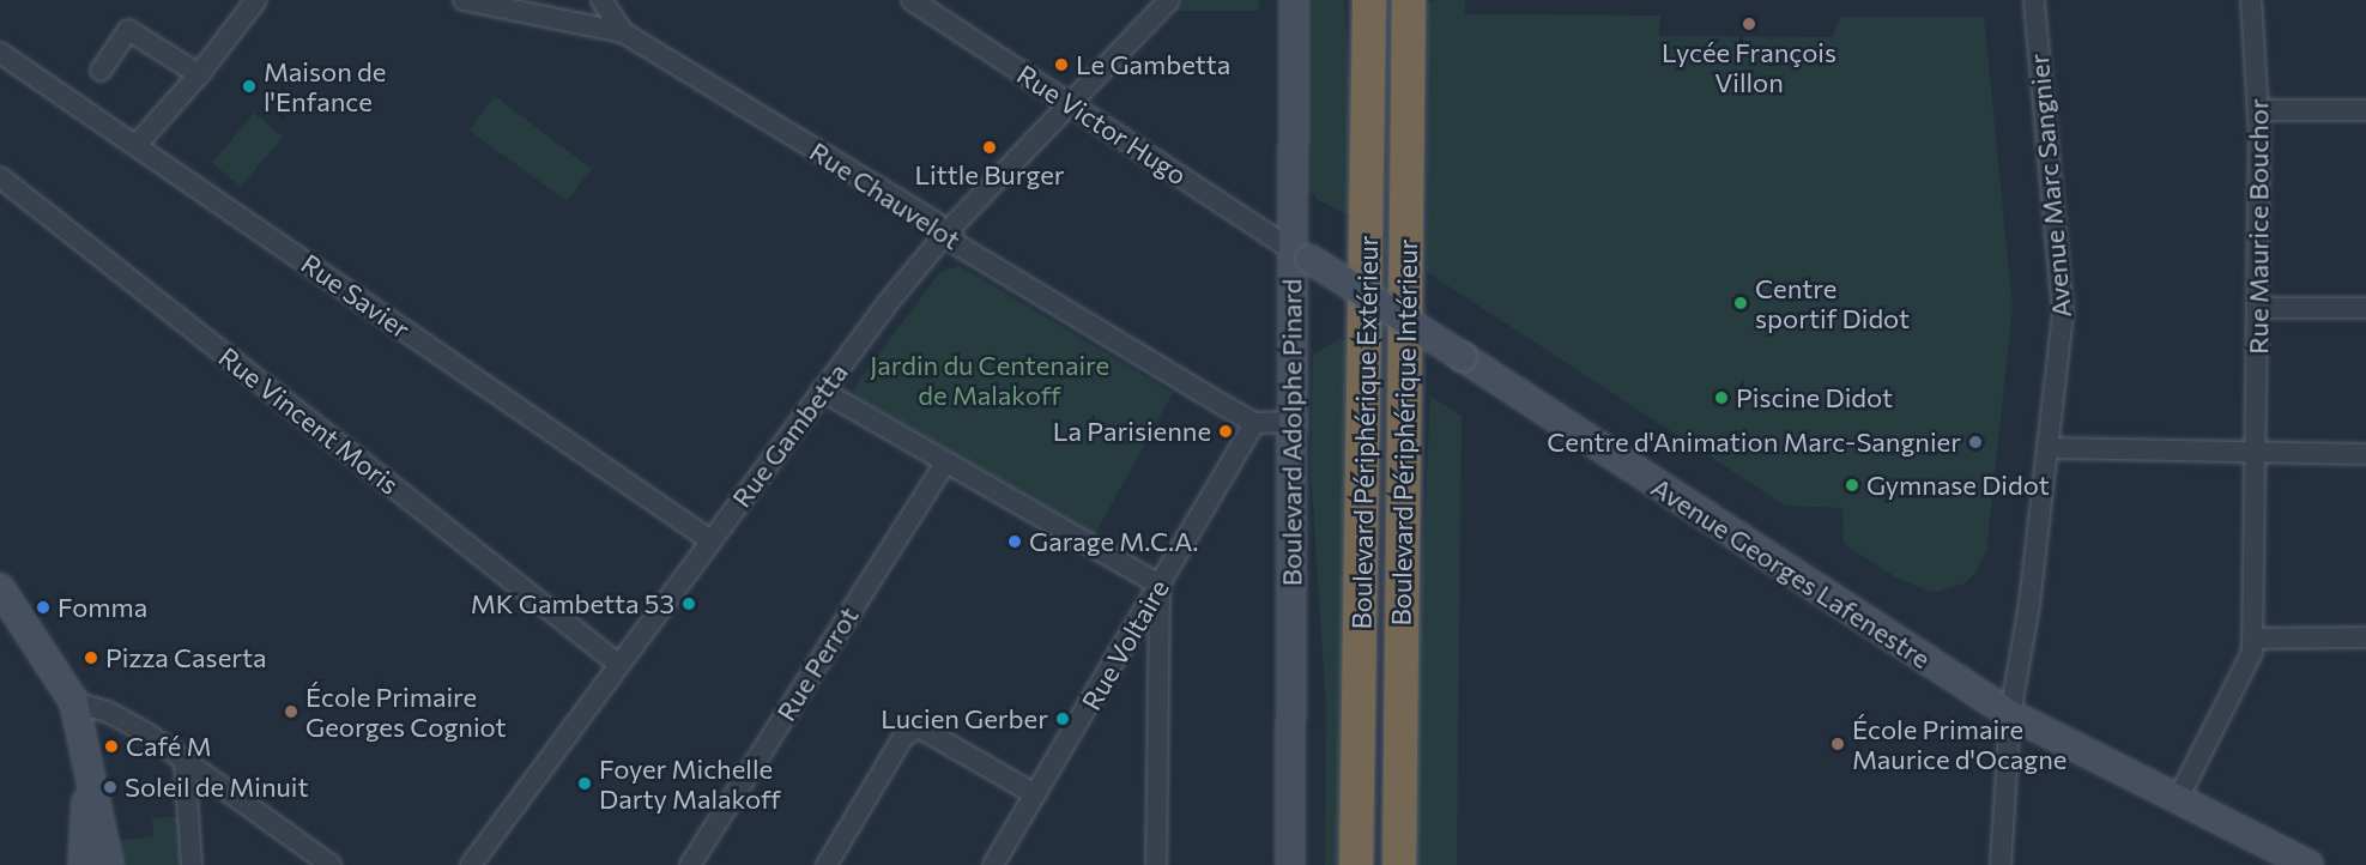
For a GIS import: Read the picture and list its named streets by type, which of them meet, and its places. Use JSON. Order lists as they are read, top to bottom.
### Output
{
  "streets": {
    "highway": ["Boulevard Périphérique Extérieur", "Boulevard Périphérique Intérieur"],
    "street": [
      "Rue Victor Hugo",
      "Avenue Marc Sangnier",
      "Rue Chauvelot",
      "Rue Maurice Bouchor",
      "Rue Savier",
      "Rue Vincent Moris",
      "Boulevard Adolphe Pinard",
      "Rue Gambetta",
      "Avenue Georges Lafenestre",
      "Rue Voltaire",
      "Rue Perrot"
    ]
  },
  "crossings": [
    ["Rue Victor Hugo", "Boulevard Adolphe Pinard"],
    ["Rue Victor Hugo", "Rue Gambetta"],
    ["Rue Victor Hugo", "Avenue Georges Lafenestre"],
    ["Avenue Marc Sangnier", "Avenue Georges Lafenestre"],
    ["Rue Chauvelot", "Rue Gambetta"],
    ["Rue Chauvelot", "Rue Voltaire"],
    ["Rue Maurice Bouchor", "Avenue Georges Lafenestre"],
    ["Rue Savier", "Rue Gambetta"],
    ["Rue Vincent Moris", "Rue Gambetta"],
    ["Boulevard Adolphe Pinard", "Avenue Georges Lafenestre"]
  ],
  "parks": ["Jardin du Centenaire de Malakoff"],
  "places": [
    "Lycée François Villon",
    "Le Gambetta",
    "Maison de l'Enfance",
    "Little Burger",
    "Centre sportif Didot",
    "Piscine Didot",
    "La Parisienne",
    "Centre d'Animation Marc-Sangnier",
    "Gymnase Didot",
    "Garage M.C.A.",
    "MK Gambetta 53",
    "Fomma",
    "Pizza Caserta",
    "École Primaire Georges Cogniot",
    "Lucien Gerber",
    "École Primaire Maurice d'Ocagne",
    "Café M",
    "Foyer Michelle Darty Malakoff",
    "Soleil de Minuit"
  ]
}
